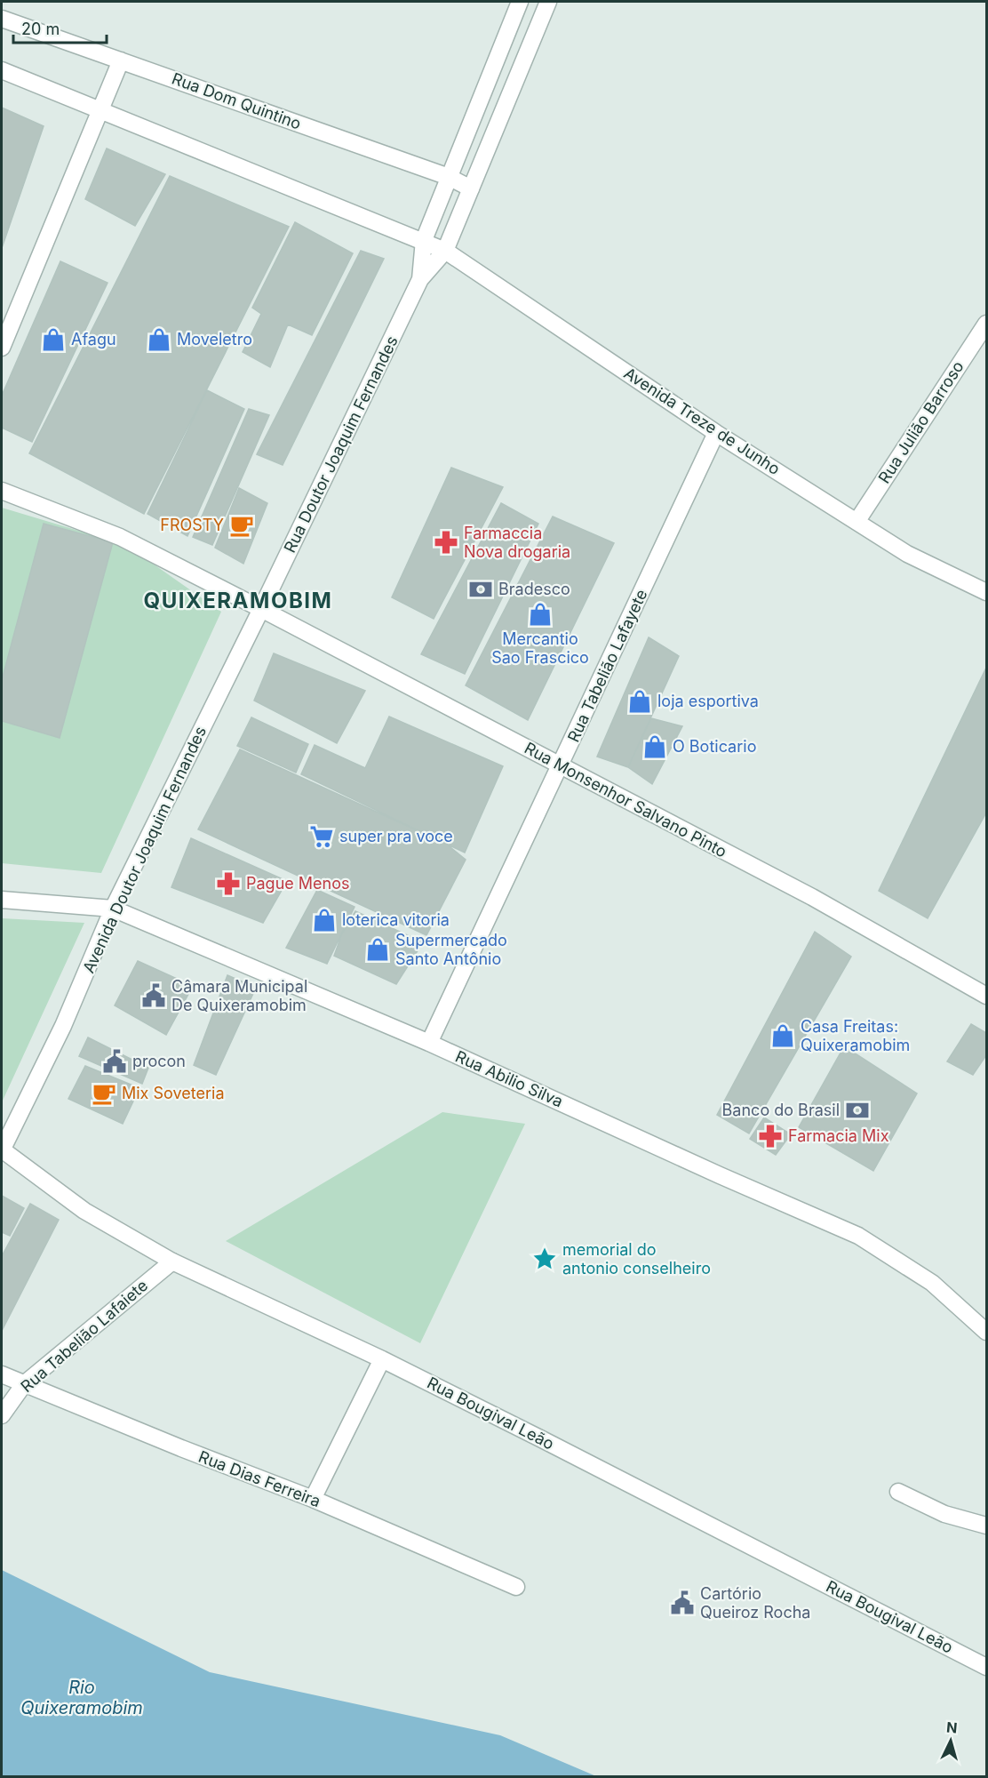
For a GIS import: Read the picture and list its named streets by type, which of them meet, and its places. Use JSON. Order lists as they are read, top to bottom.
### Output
{
  "streets": {
    "street": [
      "Rua Dom Quintino",
      "Avenida Treze de Junho",
      "Rua Julião Barroso",
      "Rua Doutor Joaquim Fernandes",
      "Rua Tabelião Lafayete",
      "Rua Monsenhor Salvano Pinto",
      "Avenida Doutor Joaquim Fernandes",
      "Rua Abilio Silva",
      "Rua Tabelião Lafaiete",
      "Rua Bougival Leão",
      "Rua Dias Ferreira"
    ]
  },
  "crossings": [
    ["Rua Dom Quintino", "Rua Doutor Joaquim Fernandes"],
    ["Avenida Treze de Junho", "Rua Julião Barroso"],
    ["Avenida Treze de Junho", "Rua Doutor Joaquim Fernandes"],
    ["Avenida Treze de Junho", "Rua Tabelião Lafayete"],
    ["Rua Doutor Joaquim Fernandes", "Rua Monsenhor Salvano Pinto"],
    ["Rua Doutor Joaquim Fernandes", "Avenida Doutor Joaquim Fernandes"],
    ["Rua Tabelião Lafayete", "Rua Monsenhor Salvano Pinto"],
    ["Rua Tabelião Lafayete", "Rua Abilio Silva"],
    ["Rua Monsenhor Salvano Pinto", "Avenida Doutor Joaquim Fernandes"],
    ["Avenida Doutor Joaquim Fernandes", "Rua Abilio Silva"],
    ["Avenida Doutor Joaquim Fernandes", "Rua Bougival Leão"],
    ["Rua Tabelião Lafaiete", "Rua Bougival Leão"],
    ["Rua Tabelião Lafaiete", "Rua Dias Ferreira"]
  ],
  "districts": ["QUIXERAMOBIM"],
  "water": ["Rio Quixeramobim"],
  "places": {
    "shop": [
      "Afagu",
      "Moveletro",
      "Mercantio Sao Frascico",
      "loja esportiva",
      "O Boticario",
      "loterica vitoria",
      "Supermercado Santo Antônio",
      "Casa Freitas: Quixeramobim"
    ],
    "cafe": ["FROSTY", "Mix Soveteria"],
    "pharmacy": ["Farmaccia Nova drogaria", "Pague Menos", "Farmacia Mix"],
    "bank": ["Bradesco", "Banco do Brasil"],
    "supermarket": ["super pra voce"],
    "public building": ["Câmara Municipal De Quixeramobim", "procon", "Cartório Queiroz Rocha"],
    "place": ["memorial do antonio conselheiro"]
  },
  "scale_bar": "20 m",
  "north": "top"
}
